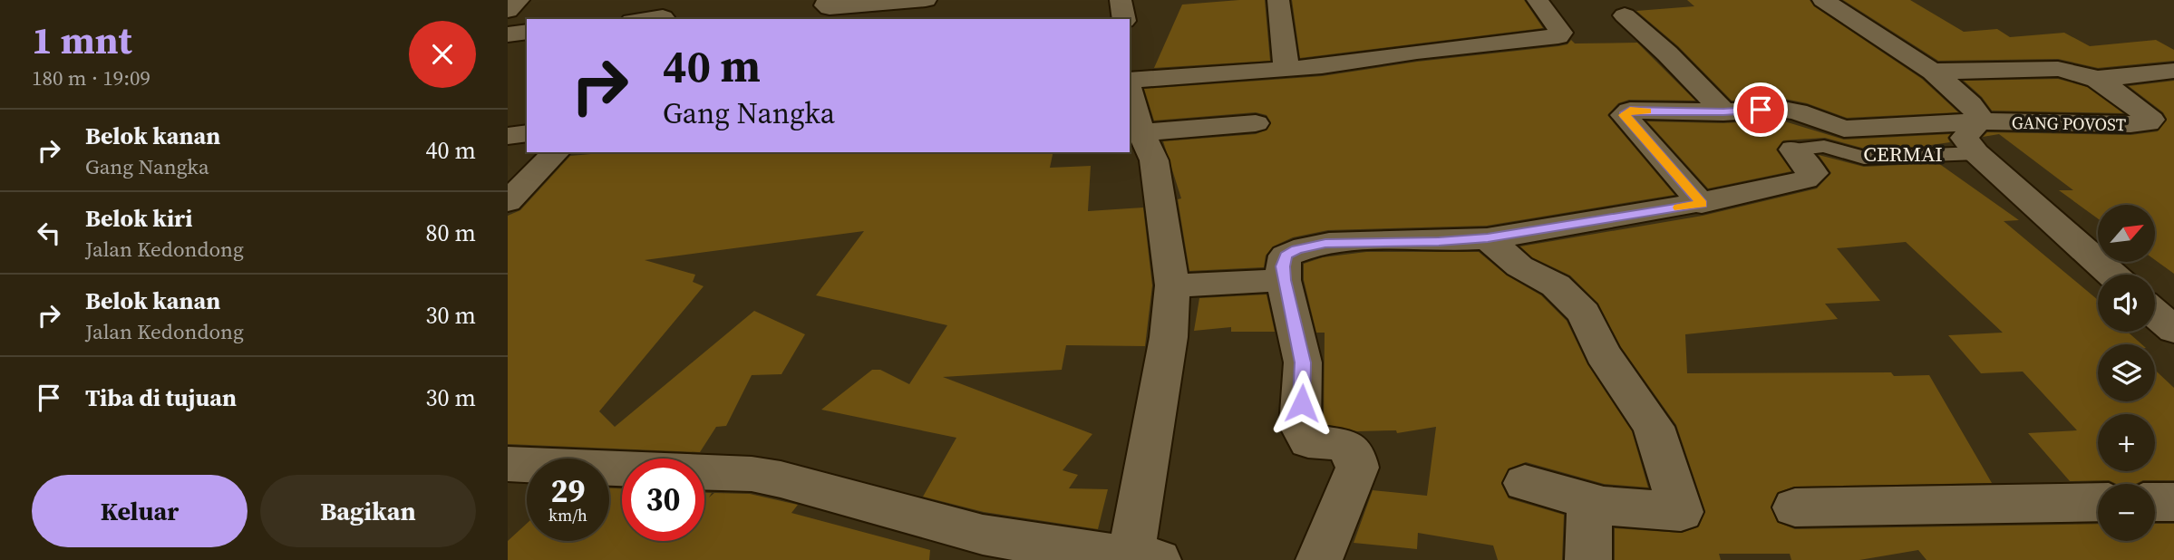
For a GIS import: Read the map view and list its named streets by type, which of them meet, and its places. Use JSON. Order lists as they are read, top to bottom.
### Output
{
  "streets": {
    "street": ["GANG POVOST"],
    "lane": ["CERMAI"]
  },
  "north": "top right",
  "page": {
    "heading": ["1 mnt", "180 m · 19:09"],
    "turn": ["40 m", "Gang Nangka"],
    "list": [
      {
        "name": "Belok kanan",
        "note": "Gang Nangka",
        "value": "40 m"
      },
      {
        "name": "Belok kiri",
        "note": "Jalan Kedondong",
        "value": "80 m"
      },
      {
        "name": "Belok kanan",
        "note": "Jalan Kedondong",
        "value": "30 m"
      },
      {
        "name": "Tiba di tujuan",
        "value": "30 m"
      }
    ],
    "map_buttons": ["+", "−"],
    "speed": "29 km/h",
    "limit": "30",
    "buttons": ["Keluar", "Bagikan"]
  }
}
